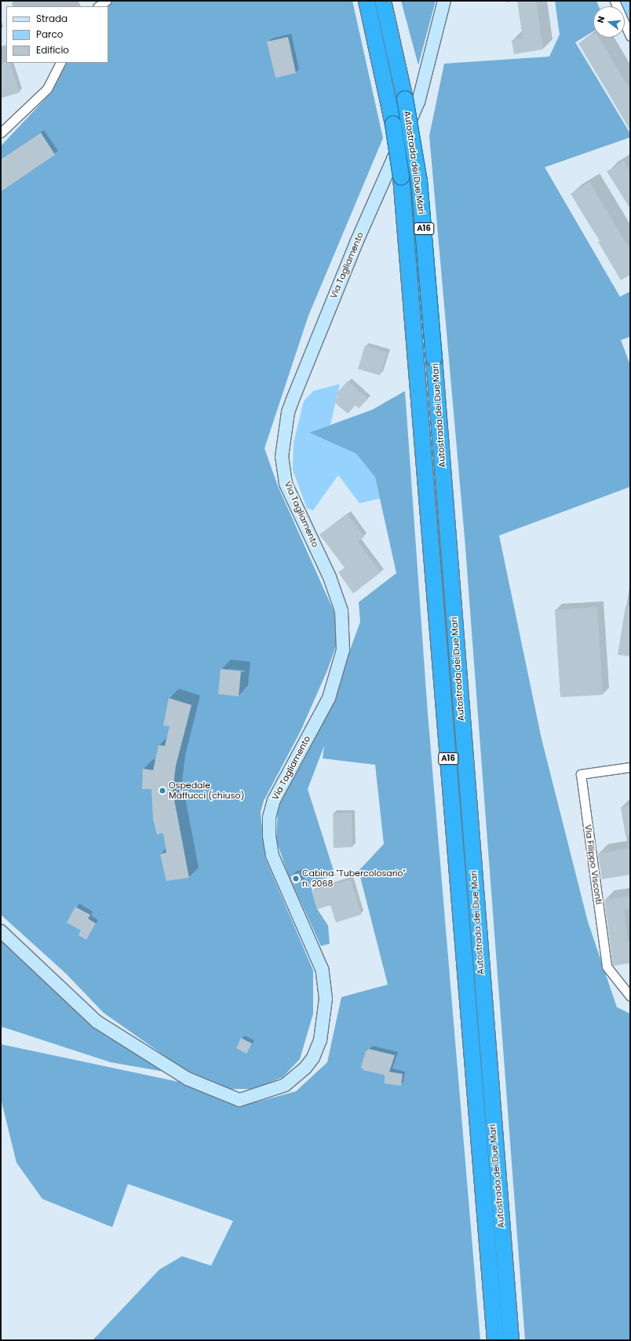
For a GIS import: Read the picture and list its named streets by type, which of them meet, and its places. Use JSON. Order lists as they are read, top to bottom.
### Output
{
  "streets": {
    "highway": ["Autostrada dei Due Mari", "A16"],
    "main road": ["Via Tagliamento"],
    "street": ["Via Filippo Visconti"]
  },
  "places": ["Ospedale Maffucci (chiuso)", "Cabina \"Tubercolosario\" n. 2068"],
  "legend": ["Strada", "Parco", "Edificio"],
  "north": "left"
}
